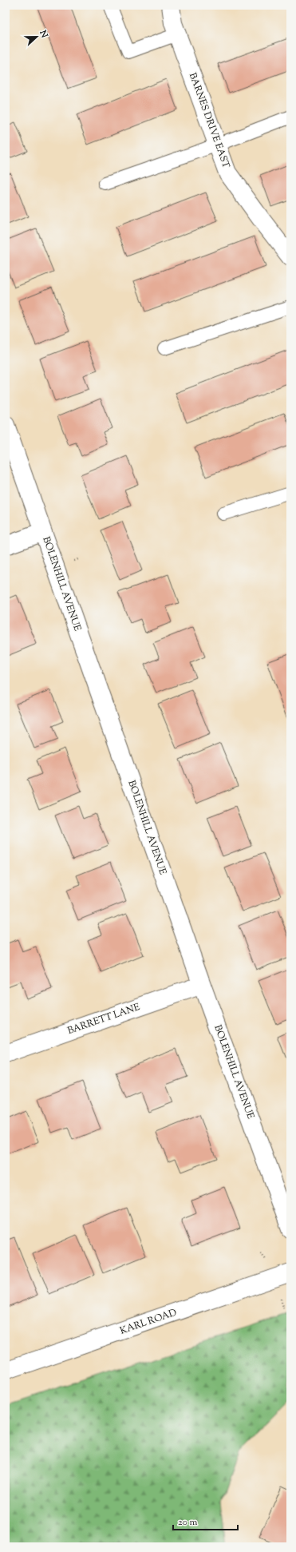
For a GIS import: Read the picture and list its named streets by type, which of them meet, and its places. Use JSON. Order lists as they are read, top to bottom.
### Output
{
  "streets": {
    "street": [
      "BARNES DRIVE EAST",
      "BOLENHILL AVENUE",
      "BARRETT LANE",
      "KARL ROAD"
    ]
  },
  "crossings": [
    ["BOLENHILL AVENUE", "BARRETT LANE"]
  ],
  "scale_bar": "20 m",
  "north": "right"
}
